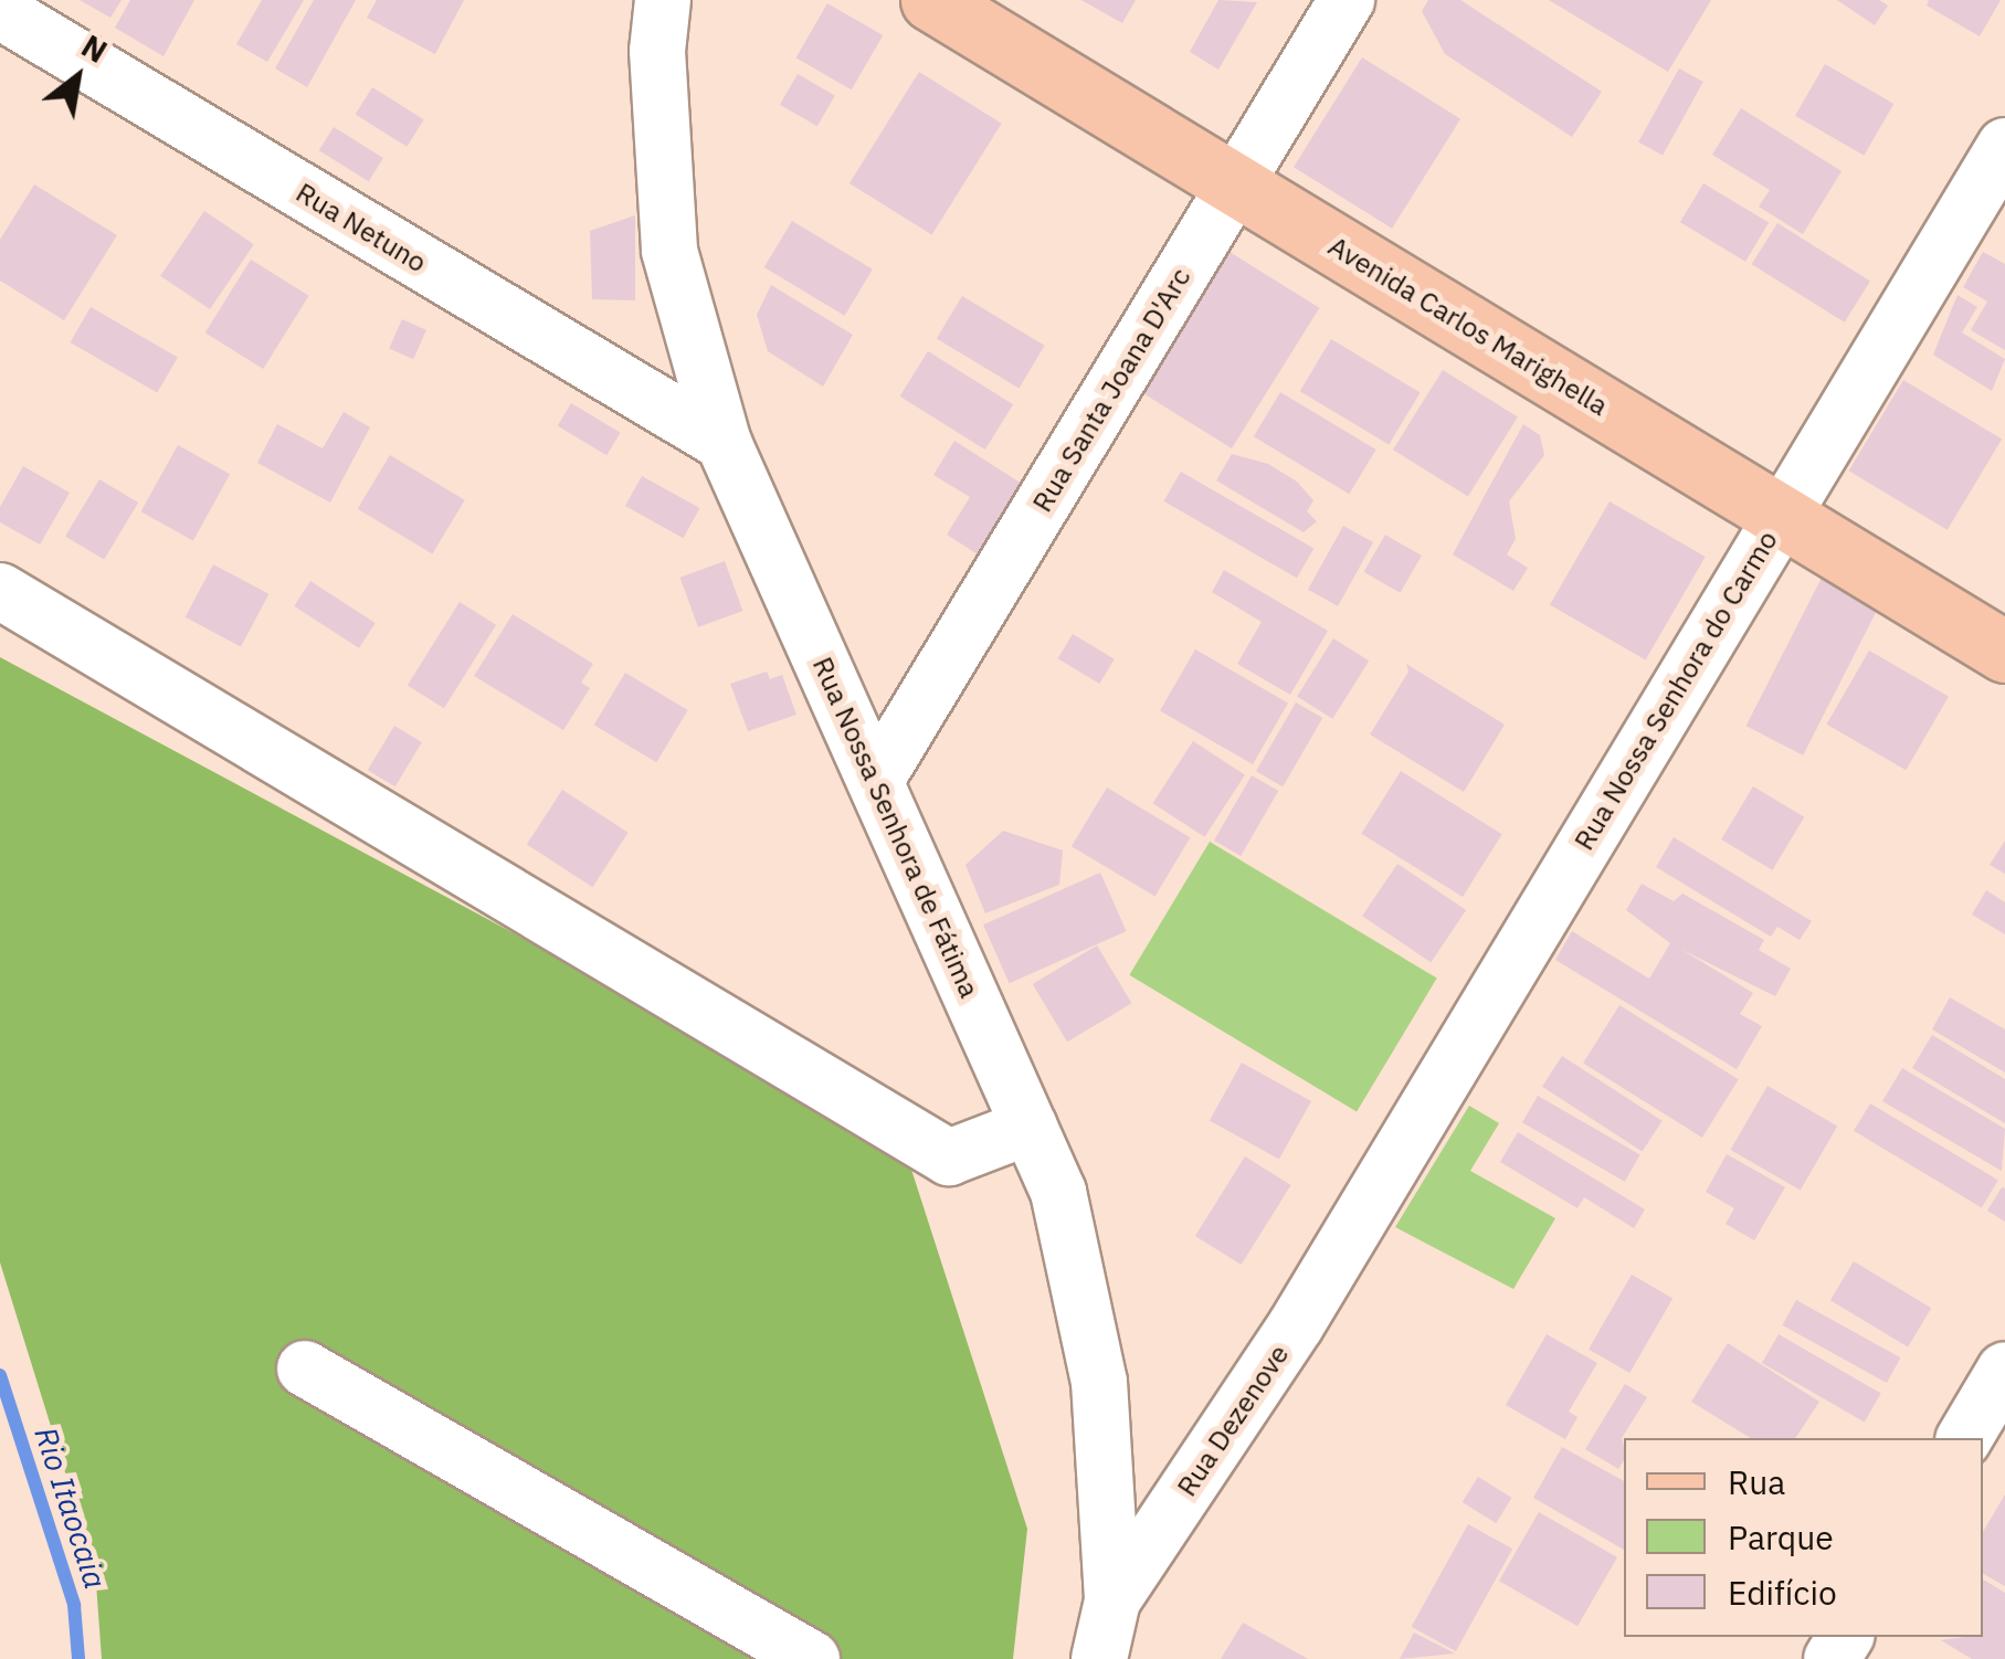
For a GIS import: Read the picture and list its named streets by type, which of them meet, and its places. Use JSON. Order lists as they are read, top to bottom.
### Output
{
  "streets": {
    "main road": ["Avenida Carlos Marighella"],
    "street": [
      "Rua Netuno",
      "Rua Santa Joana D'Arc",
      "Rua Nossa Senhora do Carmo",
      "Rua Nossa Senhora de Fátima",
      "Rua Dezenove"
    ]
  },
  "crossings": [
    ["Rua Netuno", "Rua Nossa Senhora de Fátima"],
    ["Avenida Carlos Marighella", "Rua Santa Joana D'Arc"],
    ["Avenida Carlos Marighella", "Rua Nossa Senhora do Carmo"],
    ["Rua Santa Joana D'Arc", "Rua Nossa Senhora de Fátima"],
    ["Rua Nossa Senhora do Carmo", "Rua Dezenove"],
    ["Rua Nossa Senhora de Fátima", "Rua Dezenove"]
  ],
  "water": ["Rio Itaocaia"],
  "legend": ["Rua", "Parque", "Edifício"],
  "north": "top right"
}
